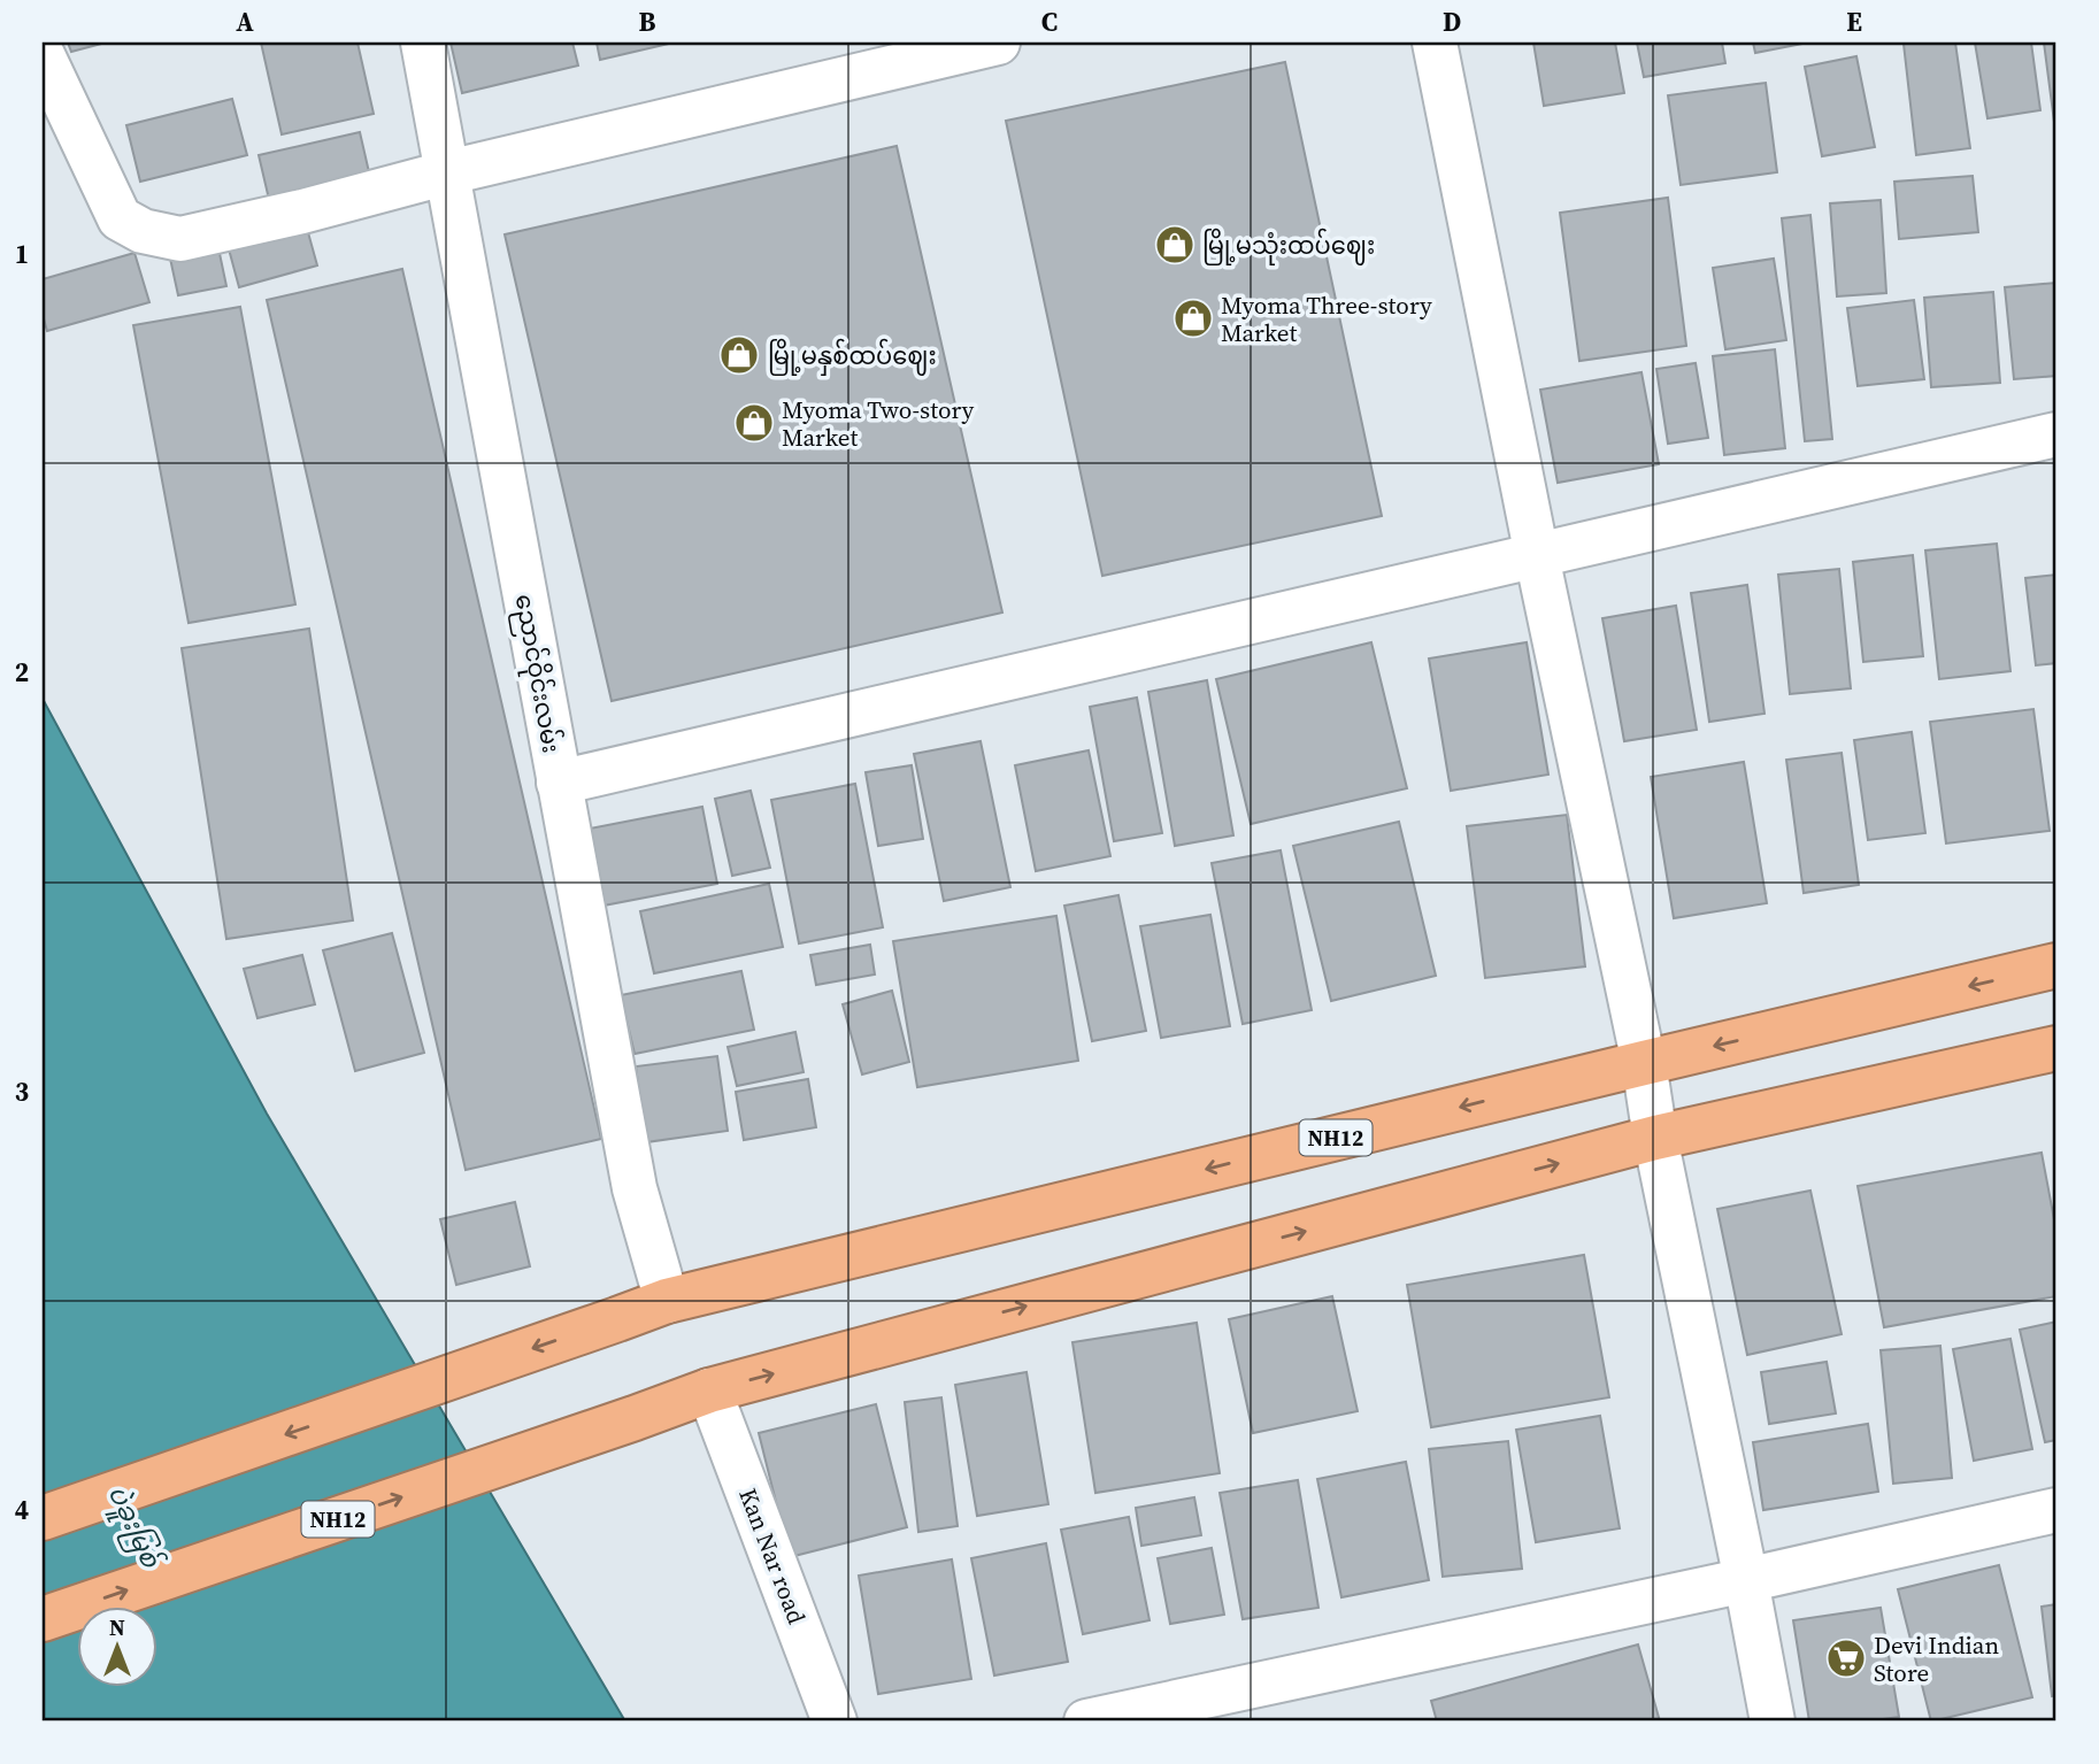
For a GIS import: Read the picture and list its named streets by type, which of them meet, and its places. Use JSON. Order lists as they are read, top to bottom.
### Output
{
  "streets": {
    "highway": ["NH12"],
    "street": ["ညောင်ဝိုင်းလမ်း", "Kan Nar road"]
  },
  "crossings": [
    ["ညောင်ဝိုင်းလမ်း", "NH12"],
    ["NH12", "Kan Nar road"]
  ],
  "water": ["ပဲခူးမြစ်"],
  "places": {
    "shop": [
      "မြို့မသုံးထပ်ဈေး",
      "Myoma Three-story Market",
      "မြို့မနှစ်ထပ်ဈေး",
      "Myoma Two-story Market"
    ],
    "supermarket": ["Devi Indian Store"]
  },
  "north": "top",
  "grid": {
    "columns": [
      "A",
      "B",
      "C",
      "D",
      "E"
    ],
    "rows": [
      "1",
      "2",
      "3",
      "4"
    ]
  }
}
